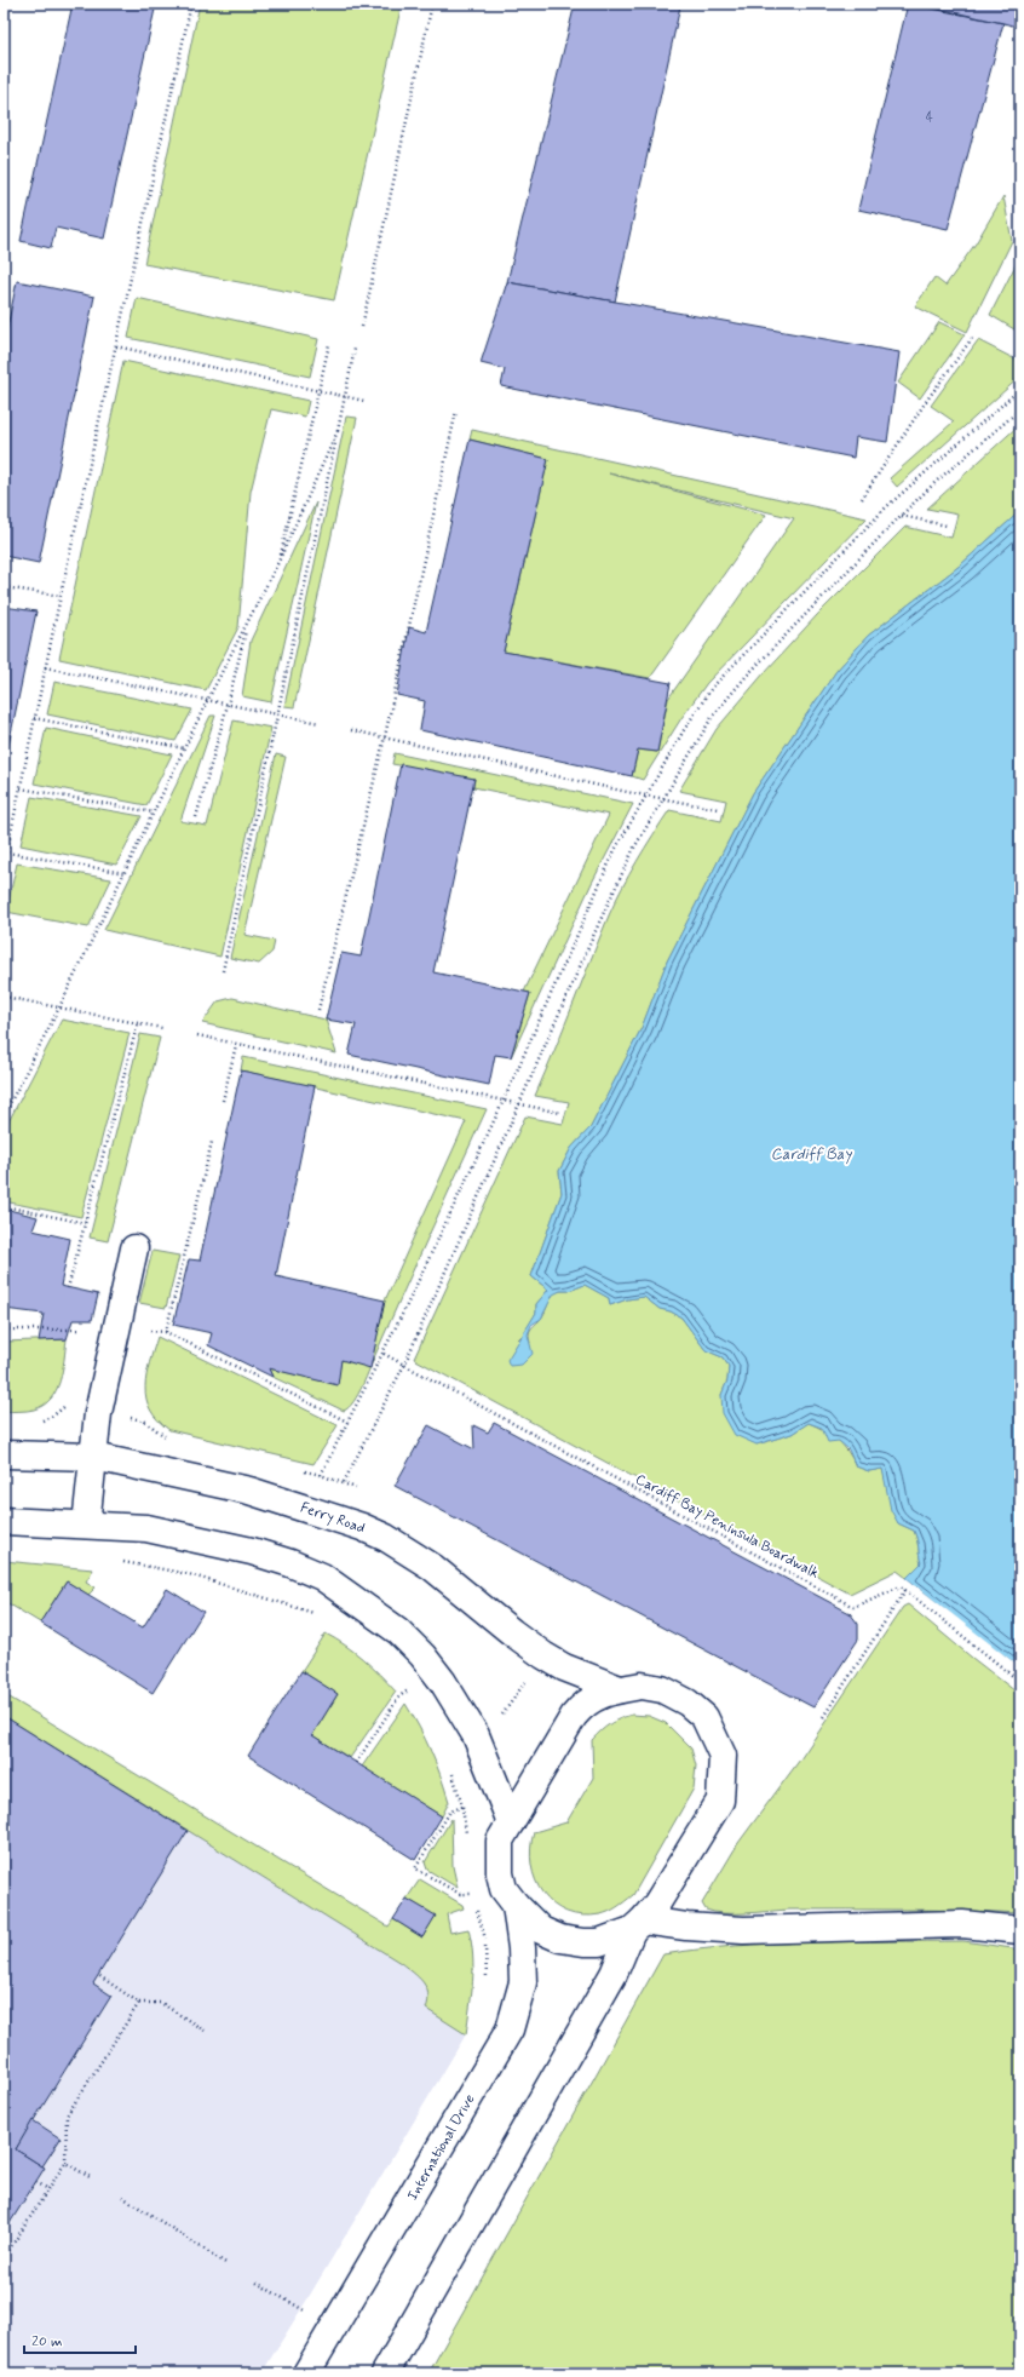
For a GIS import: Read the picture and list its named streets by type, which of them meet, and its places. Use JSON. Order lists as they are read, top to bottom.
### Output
{
  "streets": {
    "street": ["Ferry Road", "International Drive"],
    "path": ["Cardiff Bay Peninsula Boardwalk"]
  },
  "water": ["Cardiff Bay"],
  "house_numbers": ["4"],
  "scale_bar": "20 m"
}
